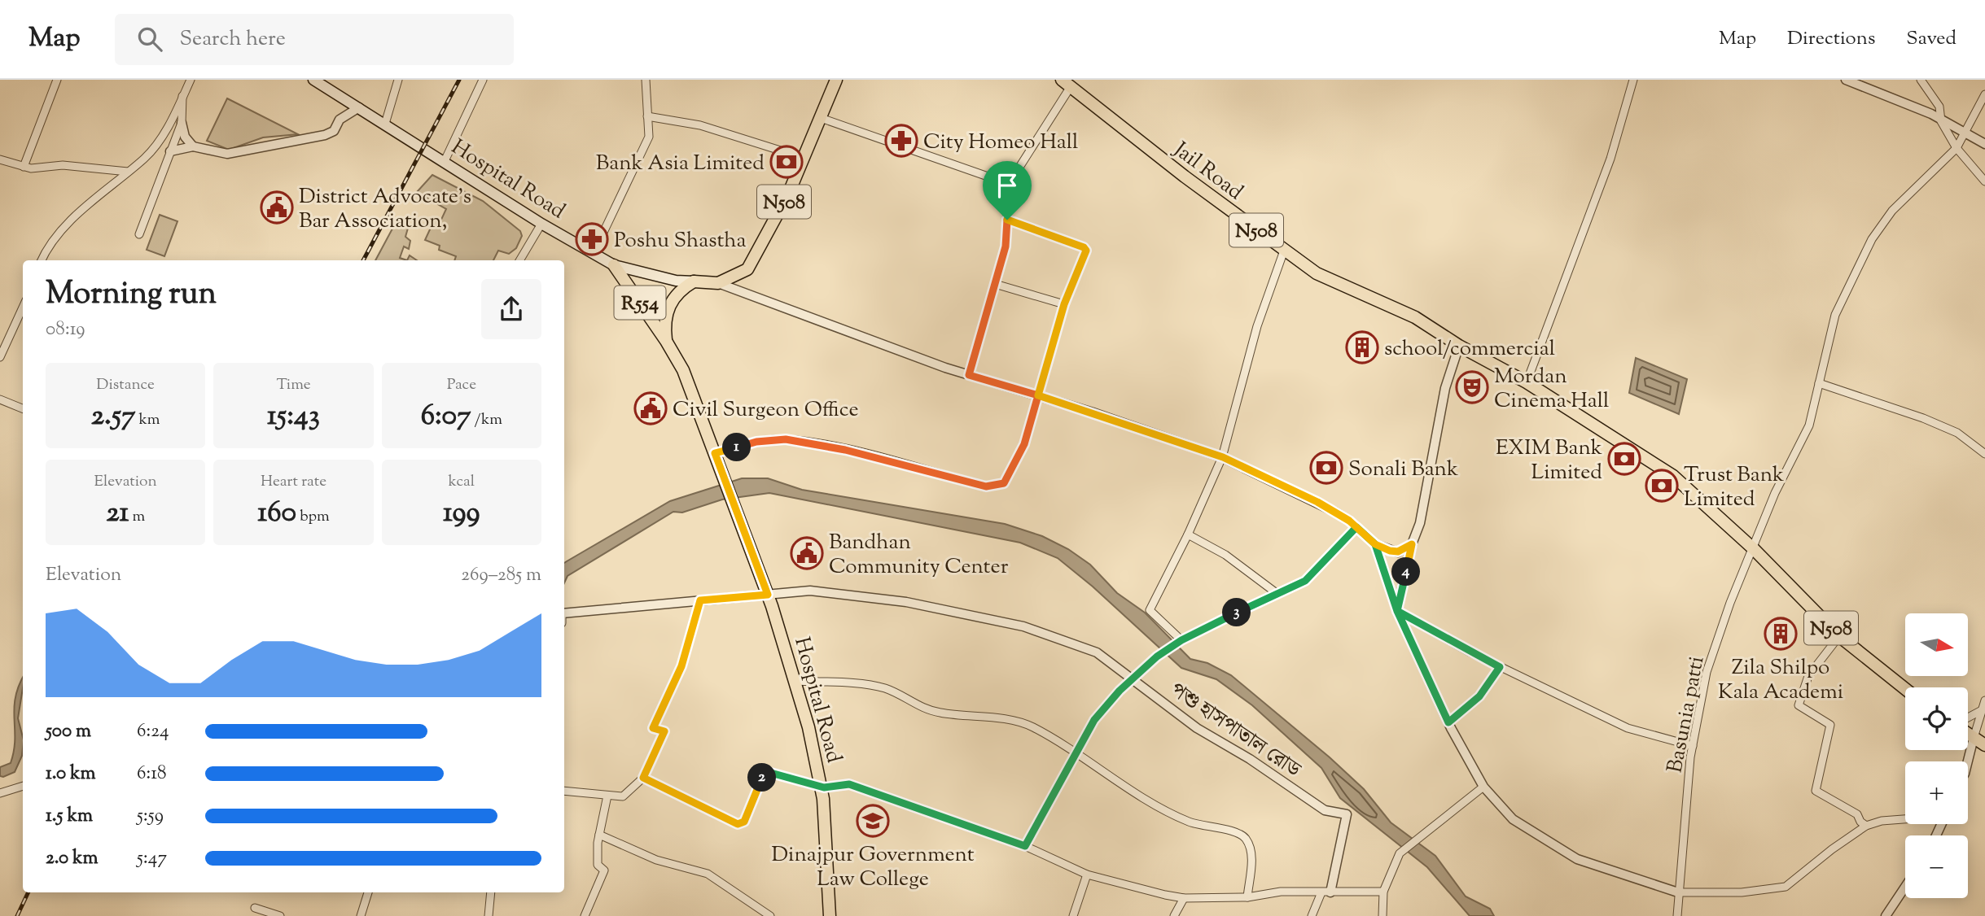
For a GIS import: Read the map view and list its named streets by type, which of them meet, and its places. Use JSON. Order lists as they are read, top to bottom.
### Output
{
  "streets": {
    "main road": [
      "Jail Road",
      "Hospital Road",
      "N508",
      "R554"
    ],
    "street": ["Basunia patti", "পশু হাসপাতাল রোড"]
  },
  "crossings": [
    ["Jail Road", "N508"],
    ["Hospital Road", "N508"],
    ["Hospital Road", "R554"],
    ["Hospital Road", "পশু হাসপাতাল রোড"],
    ["N508", "R554"],
    ["N508", "Basunia patti"]
  ],
  "places": {
    "pharmacy": ["City Homeo Hall", "Poshu Shastha"],
    "bank": [
      "Bank Asia Limited",
      "EXIM Bank Limited",
      "Sonali Bank",
      "Trust Bank Limited"
    ],
    "public building": ["District Advocate's Bar Association,", "Civil Surgeon Office", "Bandhan Community Center"],
    "building": ["school/commercial", "Zila Shilpo Kala Academi"],
    "theatre": ["Mordan Cinema Hall"],
    "school or university": ["Dinajpur Government Law College"]
  },
  "north": "right",
  "page": {
    "header": "Map",
    "search": "Search here",
    "nav": ["Map", "Directions", "Saved"],
    "heading": ["Morning run", "08:19"],
    "stats": [
      ["Distance", "2.57 km"],
      ["Time", "15:43"],
      ["Pace", "6:07 /km"],
      ["Elevation", "21 m"],
      ["Heart rate", "160 bpm"],
      ["kcal", "199"]
    ],
    "pins": [
      "1",
      "4",
      "3",
      "2"
    ],
    "chart": ["Elevation", "269–285 m"],
    "map_buttons": ["+", "−"],
    "list": [
      {
        "name": "500 m",
        "note": "6:24"
      },
      {
        "name": "1.0 km",
        "note": "6:18"
      },
      {
        "name": "1.5 km",
        "note": "5:59"
      },
      {
        "name": "2.0 km",
        "note": "5:47"
      }
    ]
  }
}
